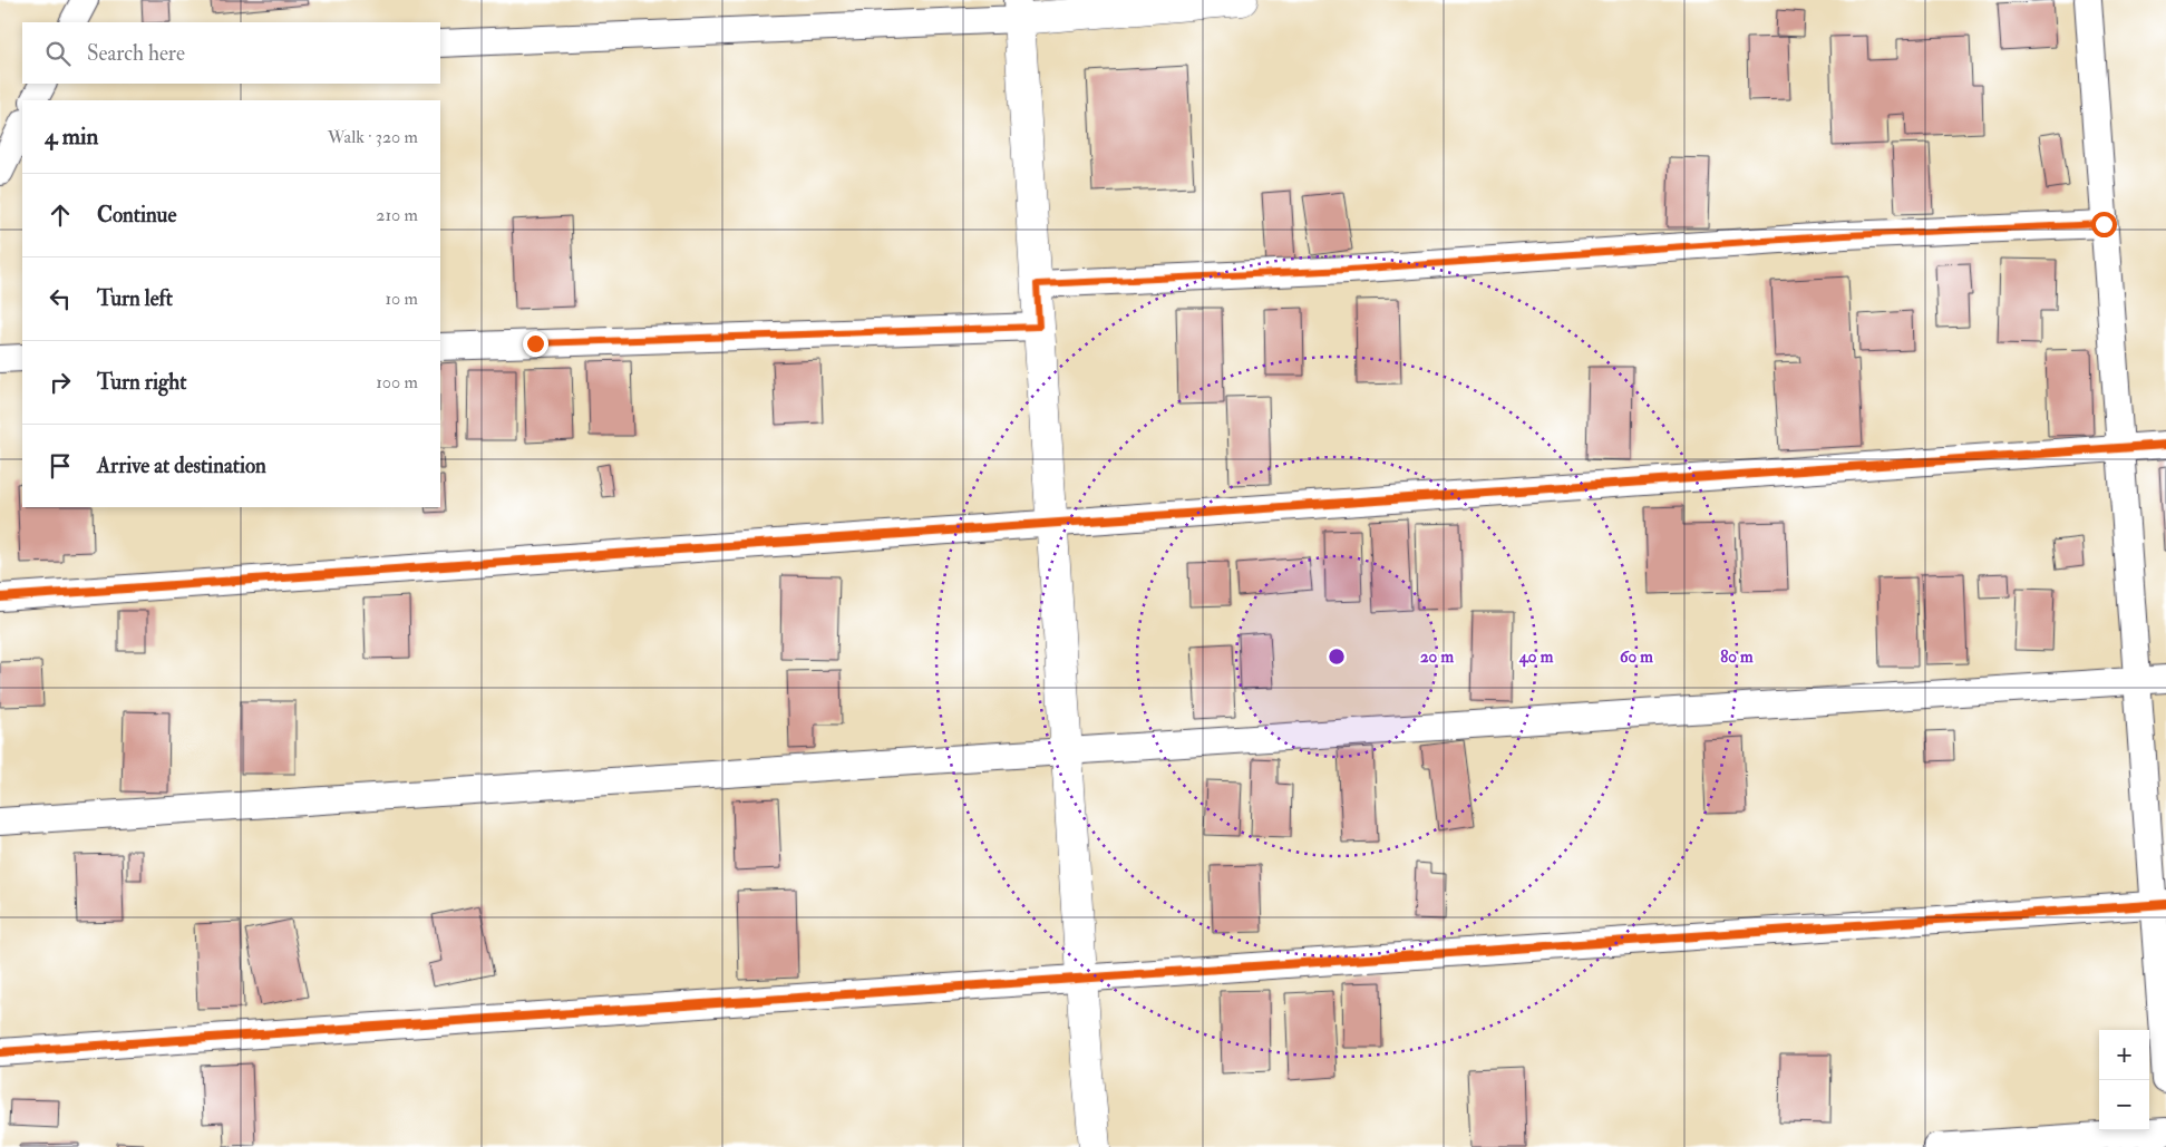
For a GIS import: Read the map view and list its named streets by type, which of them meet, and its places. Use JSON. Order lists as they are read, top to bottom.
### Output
{
  "page": {
    "search": "Search here",
    "heading": ["4 min", "Walk · 320 m"],
    "list": [
      ["Continue", "210 m"],
      ["Turn left", "10 m"],
      ["Turn right", "100 m"],
      "Arrive at destination"
    ],
    "map_buttons": ["+", "−"]
  },
  "rings": [
    "20 m",
    "40 m",
    "60 m",
    "80 m"
  ]
}
